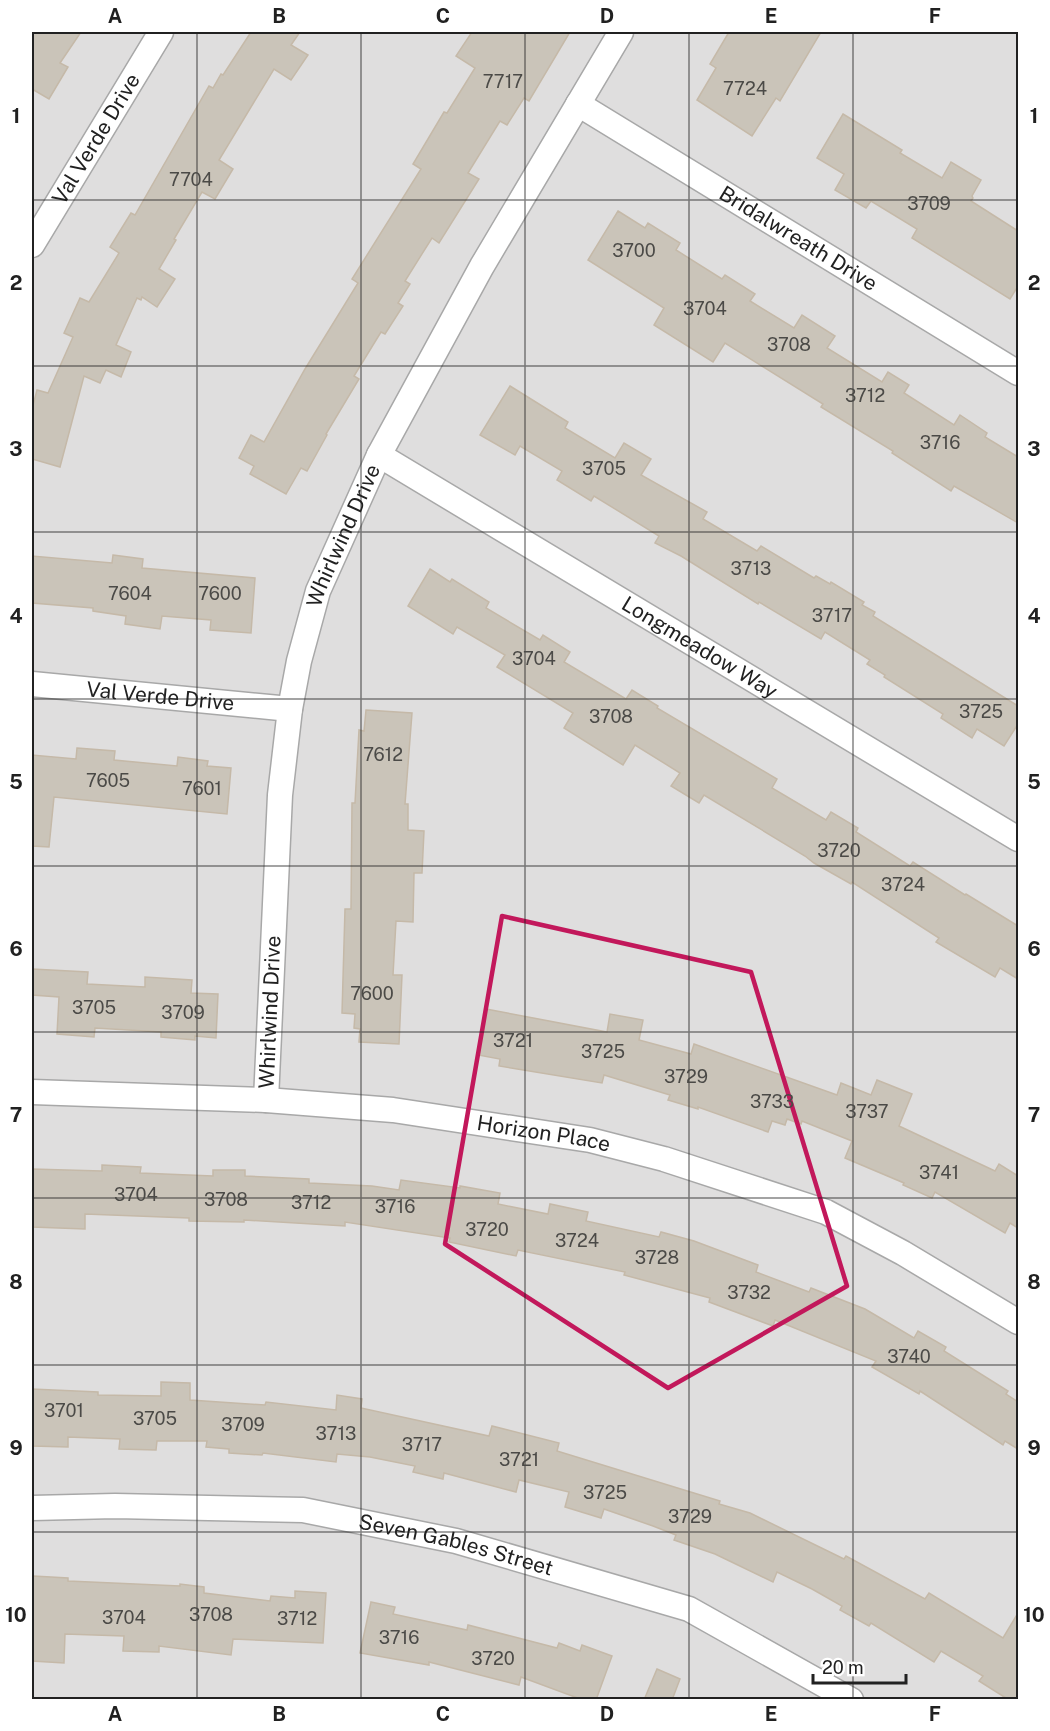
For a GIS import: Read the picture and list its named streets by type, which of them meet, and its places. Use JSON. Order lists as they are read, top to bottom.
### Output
{
  "streets": {
    "street": [
      "Val Verde Drive",
      "Bridalwreath Drive",
      "Whirlwind Drive",
      "Longmeadow Way",
      "Horizon Place",
      "Seven Gables Street"
    ]
  },
  "crossings": [
    ["Val Verde Drive", "Whirlwind Drive"],
    ["Bridalwreath Drive", "Whirlwind Drive"],
    ["Whirlwind Drive", "Longmeadow Way"],
    ["Whirlwind Drive", "Horizon Place"]
  ],
  "house_numbers": [
    "7717",
    "7724",
    "7704",
    "3709",
    "3700",
    "3704",
    "3708",
    "3712",
    "3716",
    "3705",
    "3713",
    "7604",
    "7600",
    "3717",
    "3704",
    "3725",
    "3708",
    "7612",
    "7605",
    "7601",
    "3720",
    "3724",
    "7600",
    "3705",
    "3709",
    "3721",
    "3725",
    "3729",
    "3733",
    "3737",
    "3741",
    "3704",
    "3708",
    "3712",
    "3716",
    "3720",
    "3724",
    "3728",
    "3732",
    "3740",
    "3701",
    "3705",
    "3709",
    "3713",
    "3717",
    "3721",
    "3725",
    "3729",
    "3708",
    "3704",
    "3712",
    "3716",
    "3720"
  ],
  "scale_bar": "20 m",
  "grid": {
    "columns": [
      "A",
      "B",
      "C",
      "D",
      "E",
      "F"
    ],
    "rows": [
      "1",
      "2",
      "3",
      "4",
      "5",
      "6",
      "7",
      "8",
      "9",
      "10"
    ]
  }
}
